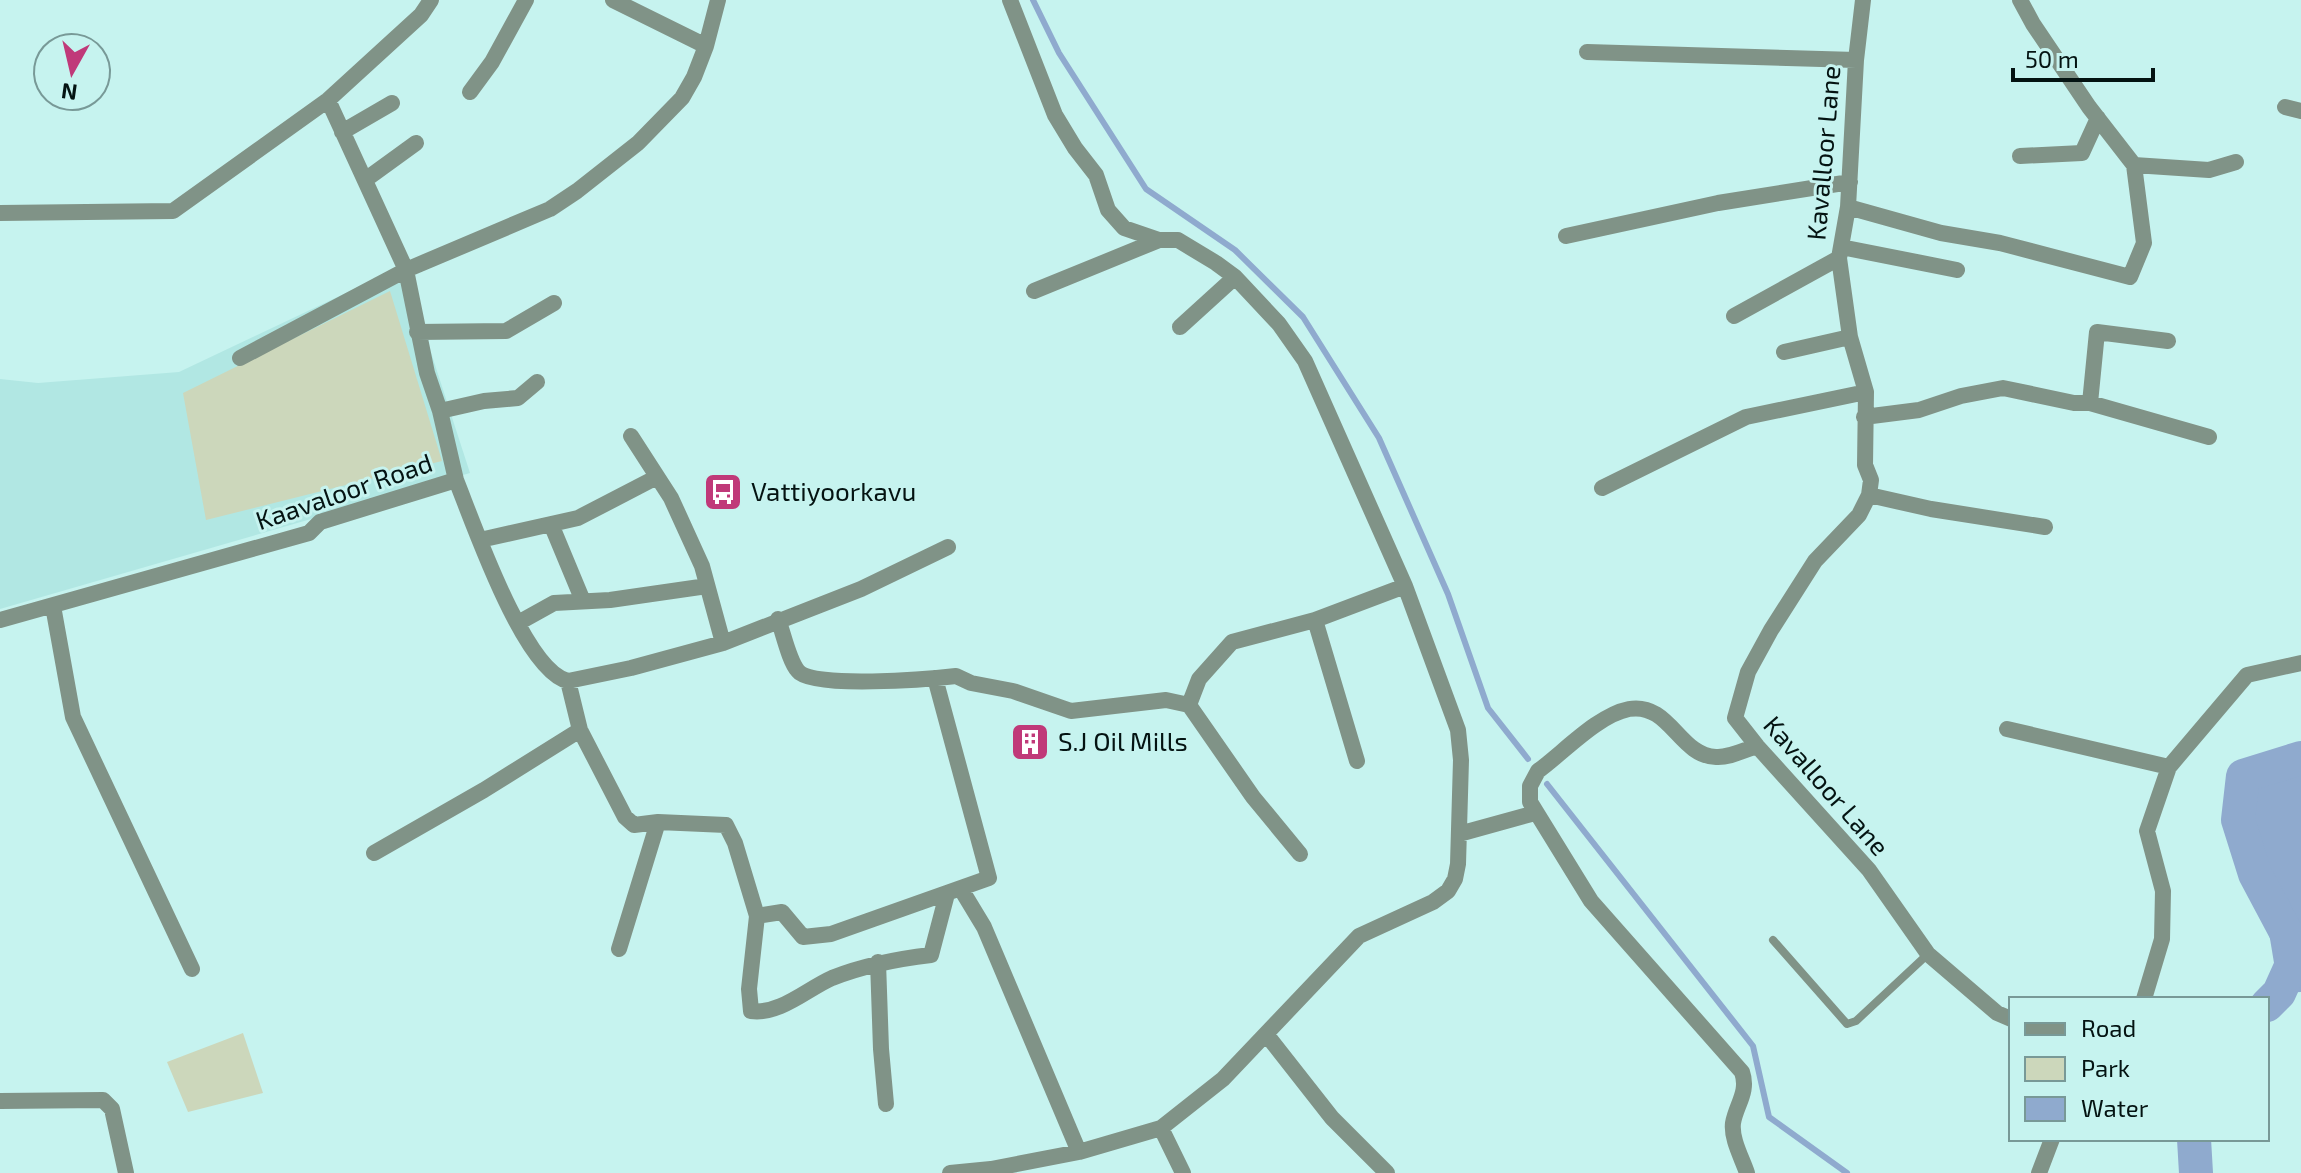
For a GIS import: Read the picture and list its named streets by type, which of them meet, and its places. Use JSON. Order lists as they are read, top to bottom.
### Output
{
  "streets": {
    "street": ["Kavalloor Lane", "Kaavaloor Road"]
  },
  "places": {
    "bus stop": ["Vattiyoorkavu"],
    "building": ["S.J Oil Mills"]
  },
  "legend": ["Road", "Park", "Water"],
  "scale_bar": "50 m",
  "north": "bottom"
}
